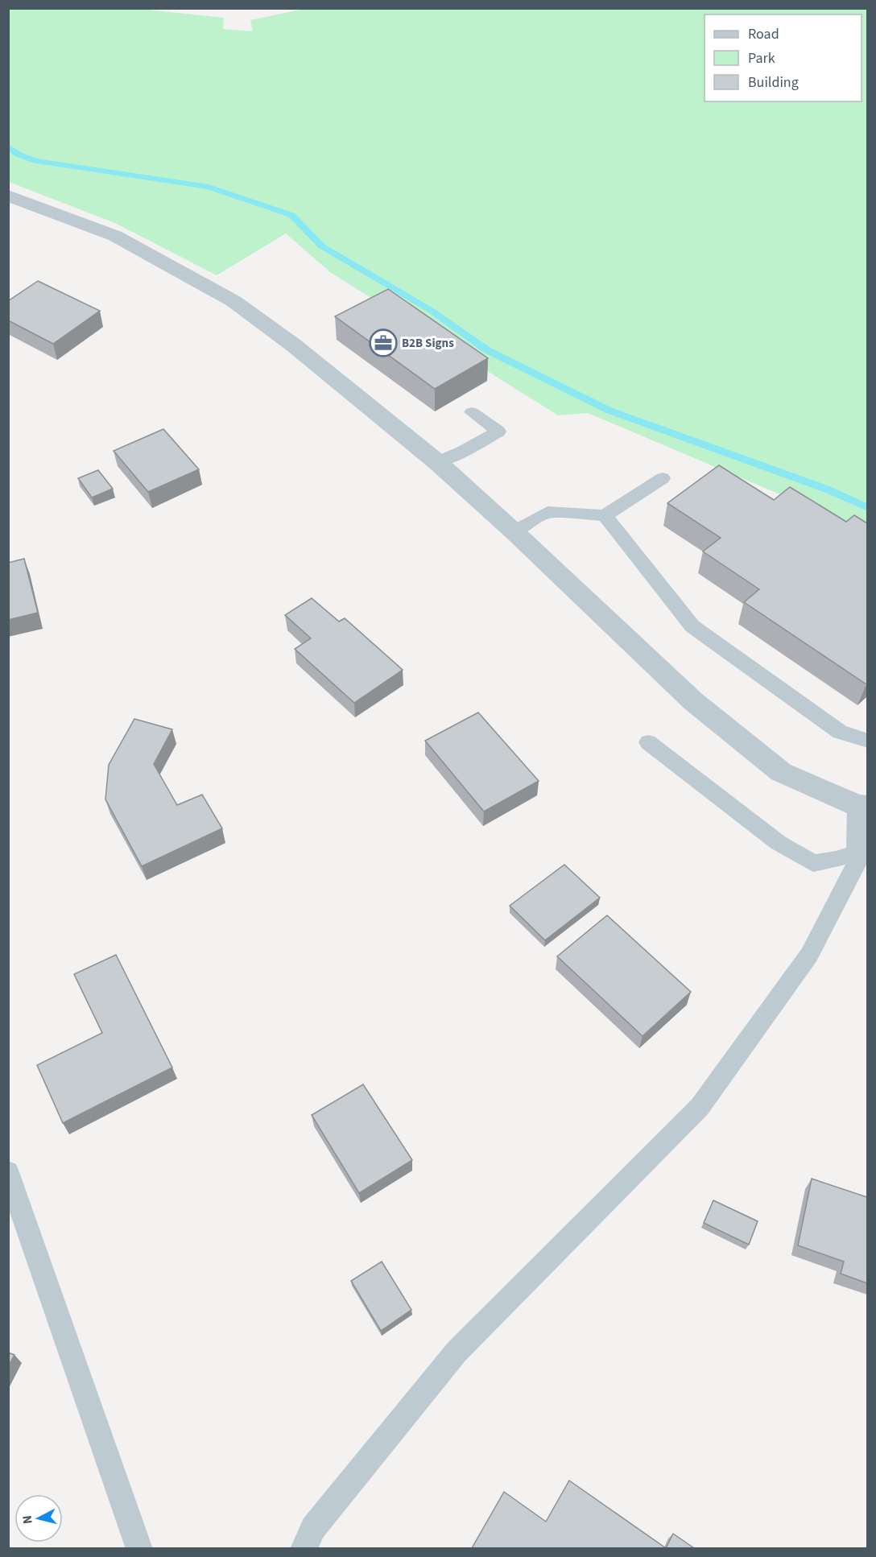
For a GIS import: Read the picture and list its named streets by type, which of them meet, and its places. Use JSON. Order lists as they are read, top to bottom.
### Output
{
  "places": {
    "office": ["B2B Signs"]
  },
  "legend": ["Road", "Park", "Building"],
  "north": "left"
}
